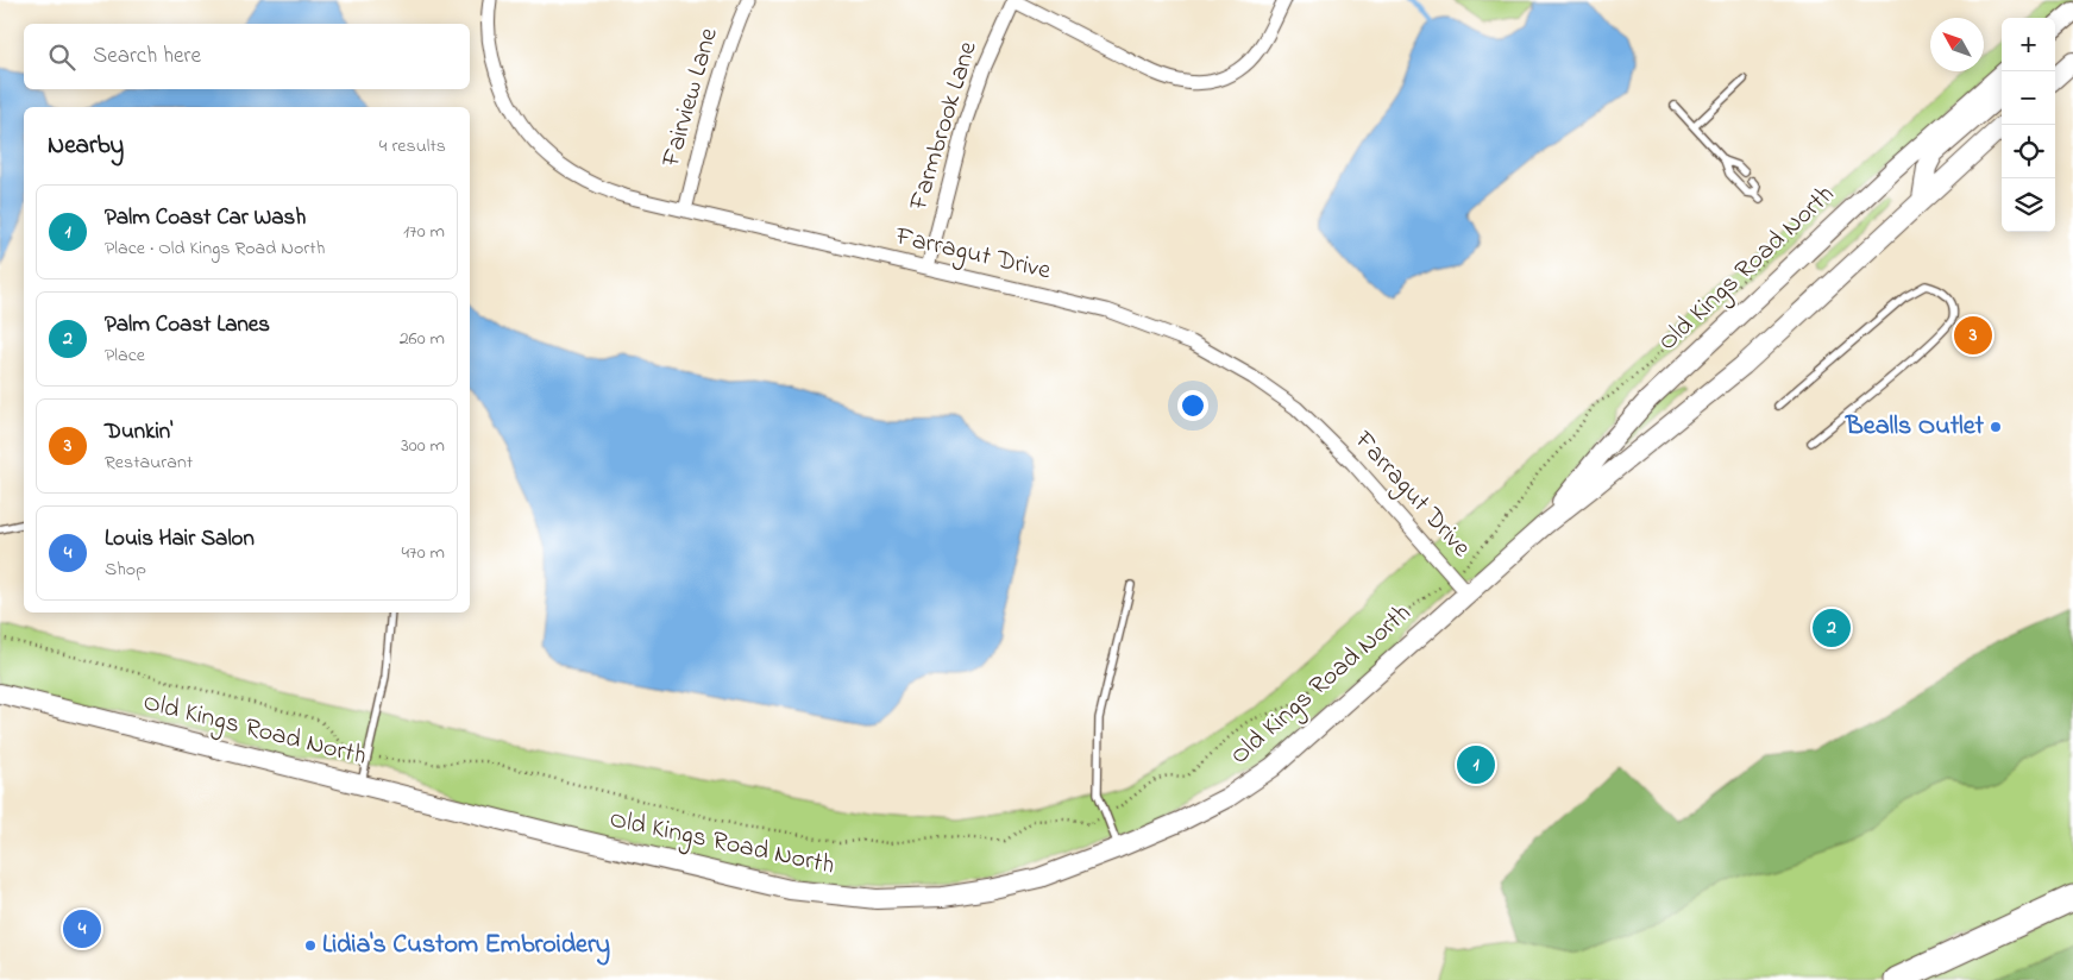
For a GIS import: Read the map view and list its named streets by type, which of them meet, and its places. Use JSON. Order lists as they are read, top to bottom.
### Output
{
  "streets": {
    "street": [
      "Fairview Lane",
      "Farmbrook Lane",
      "Farragut Drive",
      "Old Kings Road North"
    ]
  },
  "crossings": [
    ["Fairview Lane", "Farragut Drive"],
    ["Farmbrook Lane", "Farragut Drive"],
    ["Farragut Drive", "Old Kings Road North"]
  ],
  "places": ["Bealls Outlet", "Lidia's Custom Embroidery"],
  "north": "top left",
  "page": {
    "map_buttons": ["+", "−"],
    "search": "Search here",
    "heading": ["Nearby", "4 results"],
    "list": [
      {
        "mark": "1",
        "name": "Palm Coast Car Wash",
        "note": "Place · Old Kings Road North",
        "value": "170 m"
      },
      {
        "mark": "2",
        "name": "Palm Coast Lanes",
        "note": "Place",
        "value": "260 m"
      },
      {
        "mark": "3",
        "name": "Dunkin'",
        "note": "Restaurant",
        "value": "300 m"
      },
      {
        "mark": "4",
        "name": "Louis Hair Salon",
        "note": "Shop",
        "value": "470 m"
      }
    ],
    "pins": [
      "3",
      "2",
      "1",
      "4"
    ]
  }
}
